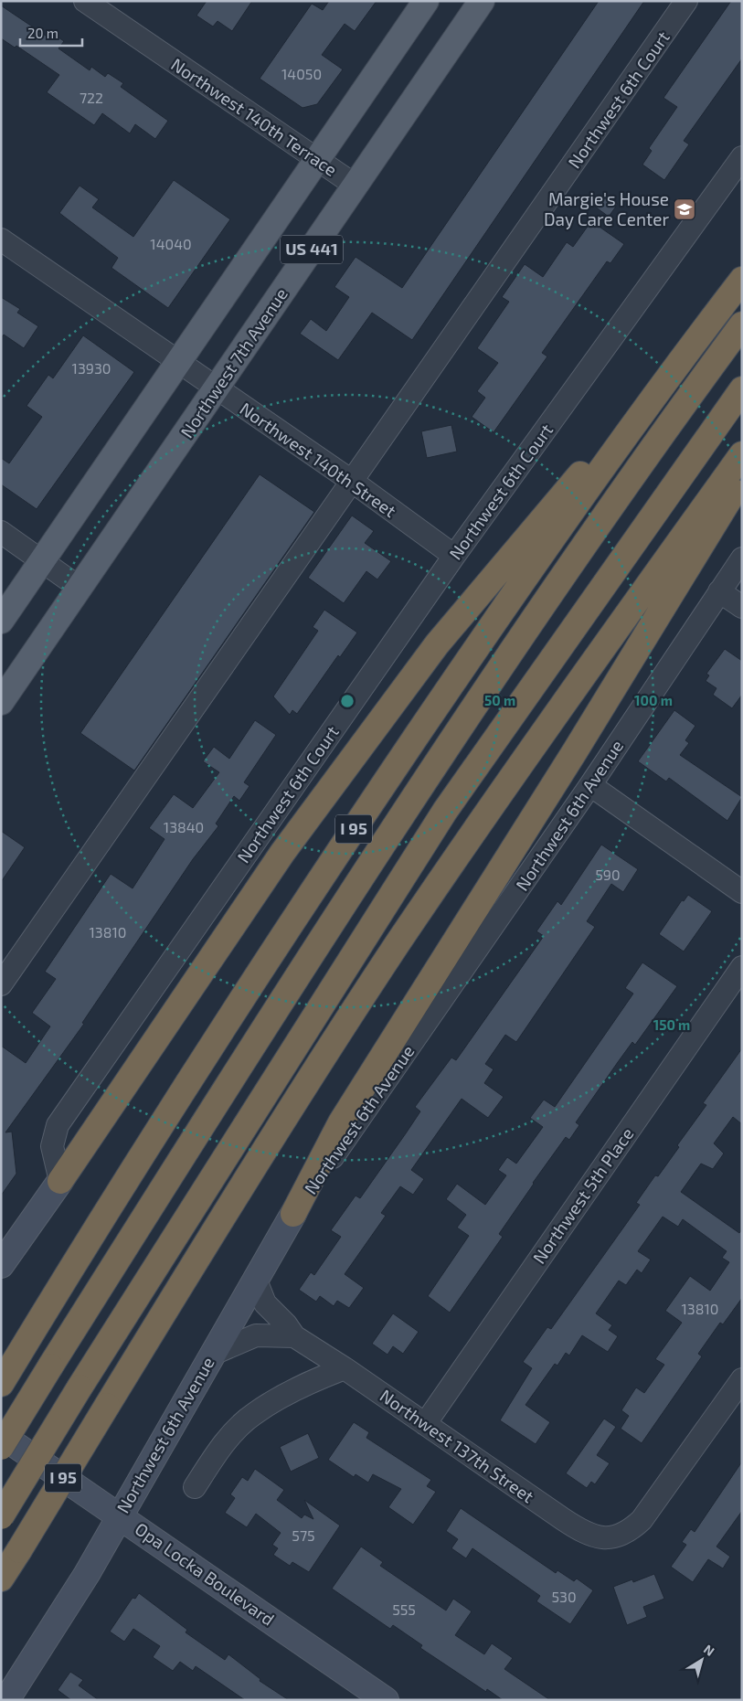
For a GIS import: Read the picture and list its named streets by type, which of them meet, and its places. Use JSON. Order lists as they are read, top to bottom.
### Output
{
  "streets": {
    "highway": ["I 95"],
    "main road": [
      "US 441",
      "Northwest 7th Avenue",
      "Northwest 6th Avenue",
      "Opa Locka Boulevard"
    ],
    "street": [
      "Northwest 6th Court",
      "Northwest 140th Terrace",
      "Northwest 140th Street",
      "Northwest 5th Place",
      "Northwest 137th Street"
    ]
  },
  "crossings": [
    ["Northwest 6th Court", "Northwest 140th Street"],
    ["Northwest 140th Terrace", "US 441"],
    ["Northwest 140th Terrace", "Northwest 7th Avenue"],
    ["US 441", "Northwest 140th Street"],
    ["Northwest 7th Avenue", "Northwest 140th Street"],
    ["Northwest 6th Avenue", "Northwest 137th Street"],
    ["Northwest 6th Avenue", "Opa Locka Boulevard"],
    ["Northwest 5th Place", "Northwest 137th Street"]
  ],
  "places": {
    "school or university": ["Margie's House Day Care Center"]
  },
  "house_numbers": [
    "14050",
    "722",
    "14040",
    "13930",
    "13840",
    "590",
    "13810",
    "13810",
    "575",
    "530",
    "555"
  ],
  "scale_bar": "20 m",
  "north": "top right",
  "rings": ["50 m", "100 m", "150 m"]
}
